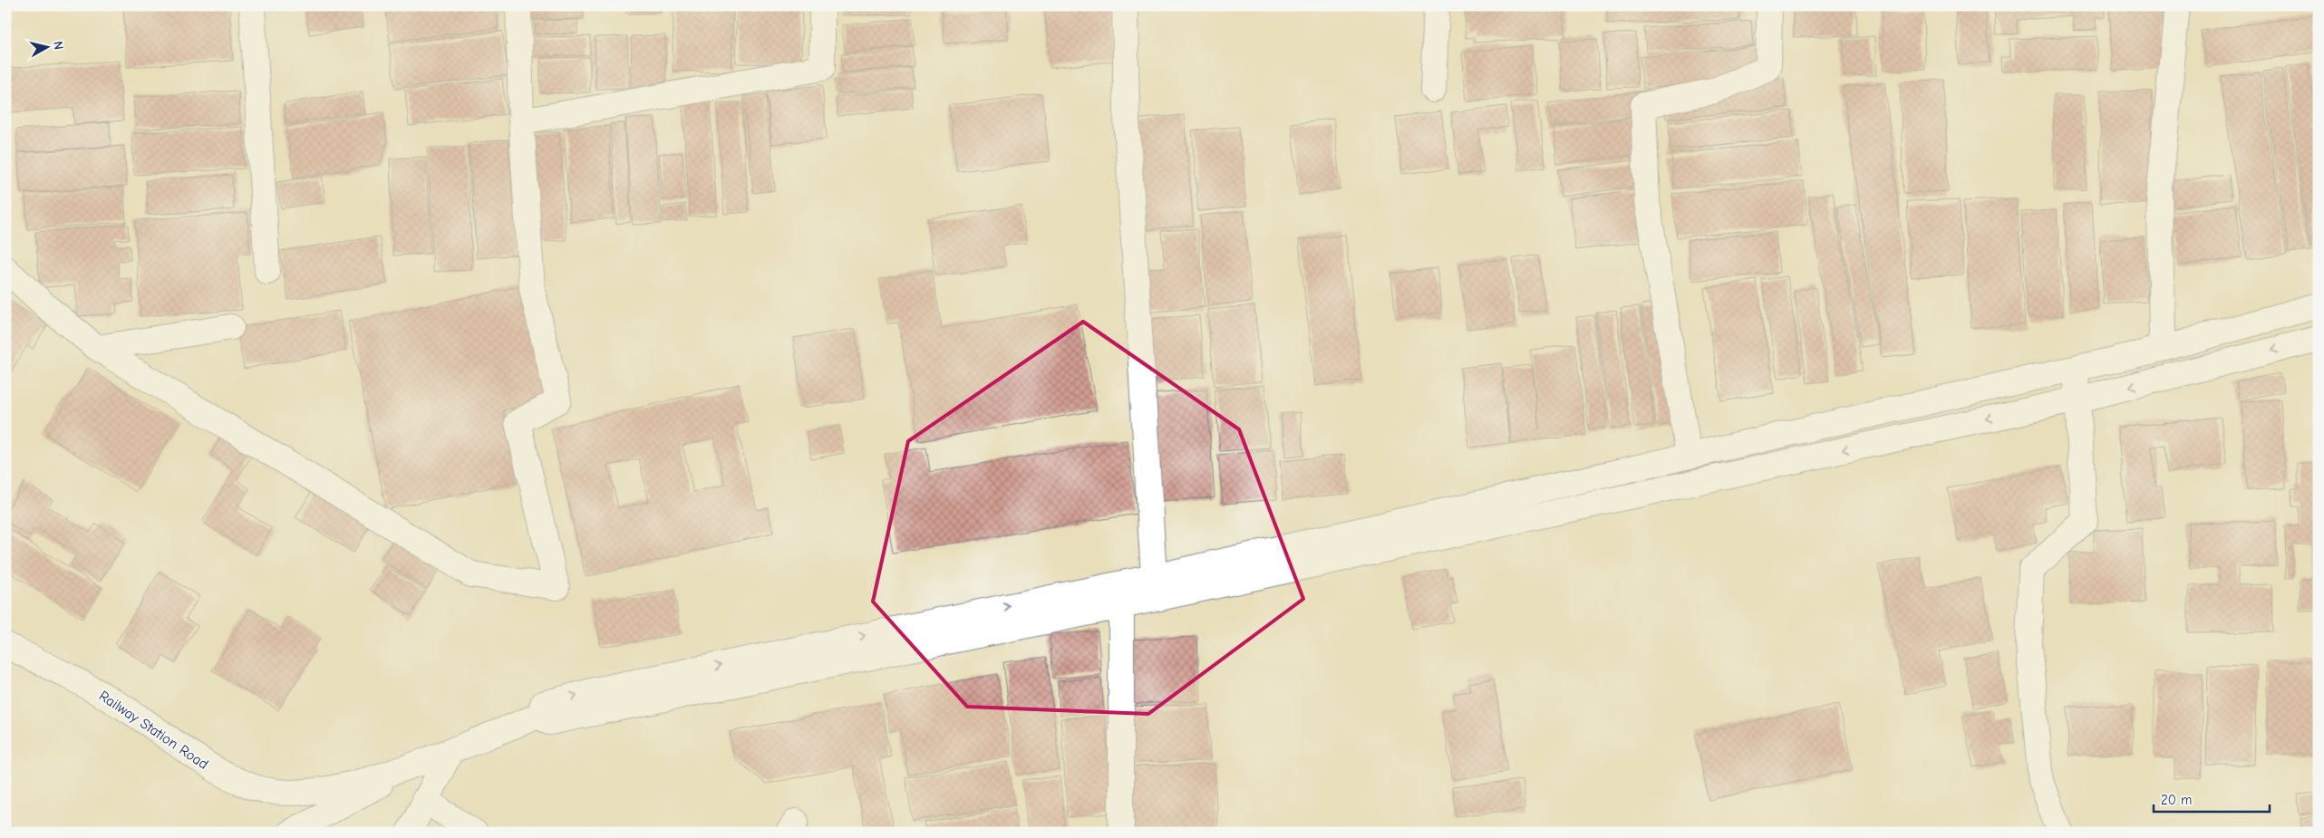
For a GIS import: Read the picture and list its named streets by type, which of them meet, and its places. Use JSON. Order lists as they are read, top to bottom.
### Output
{
  "streets": {
    "street": ["Railway Station Road"]
  },
  "scale_bar": "20 m",
  "north": "right"
}
